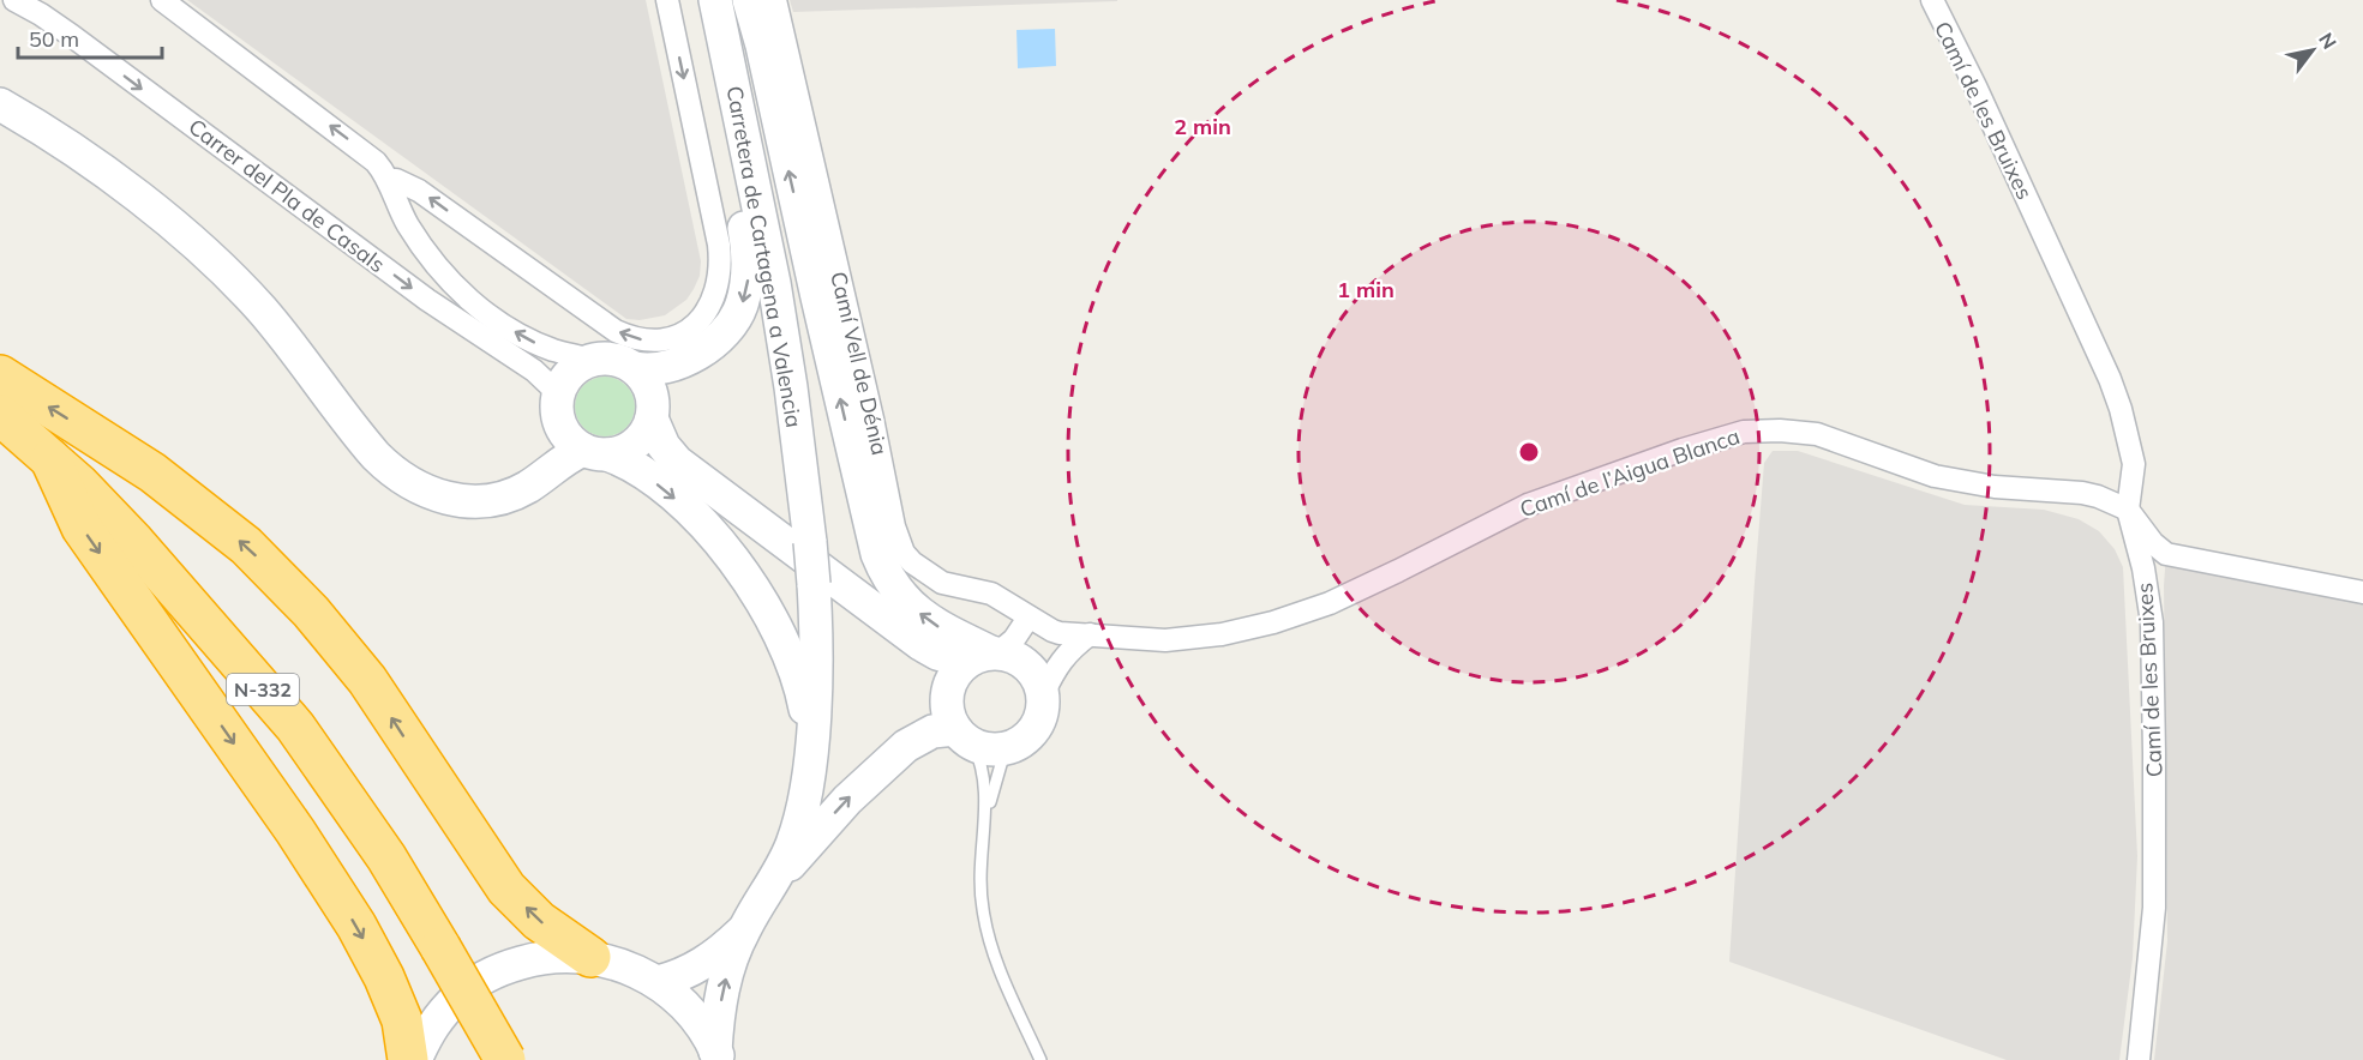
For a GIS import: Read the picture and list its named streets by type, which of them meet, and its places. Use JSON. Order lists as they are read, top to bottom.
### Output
{
  "streets": {
    "highway": ["N-332"],
    "main road": ["Carretera de Cartagena a Valencia"],
    "street": [
      "Camí de les Bruixes",
      "Carrer del Pla de Casals",
      "Camí Vell de Dénia",
      "Camí de l’Aigua Blanca"
    ]
  },
  "crossings": [
    ["Camí de les Bruixes", "Camí de l’Aigua Blanca"],
    ["Camí Vell de Dénia", "Camí de l’Aigua Blanca"]
  ],
  "scale_bar": "50 m",
  "north": "top right",
  "rings": ["2 min", "1 min"]
}
